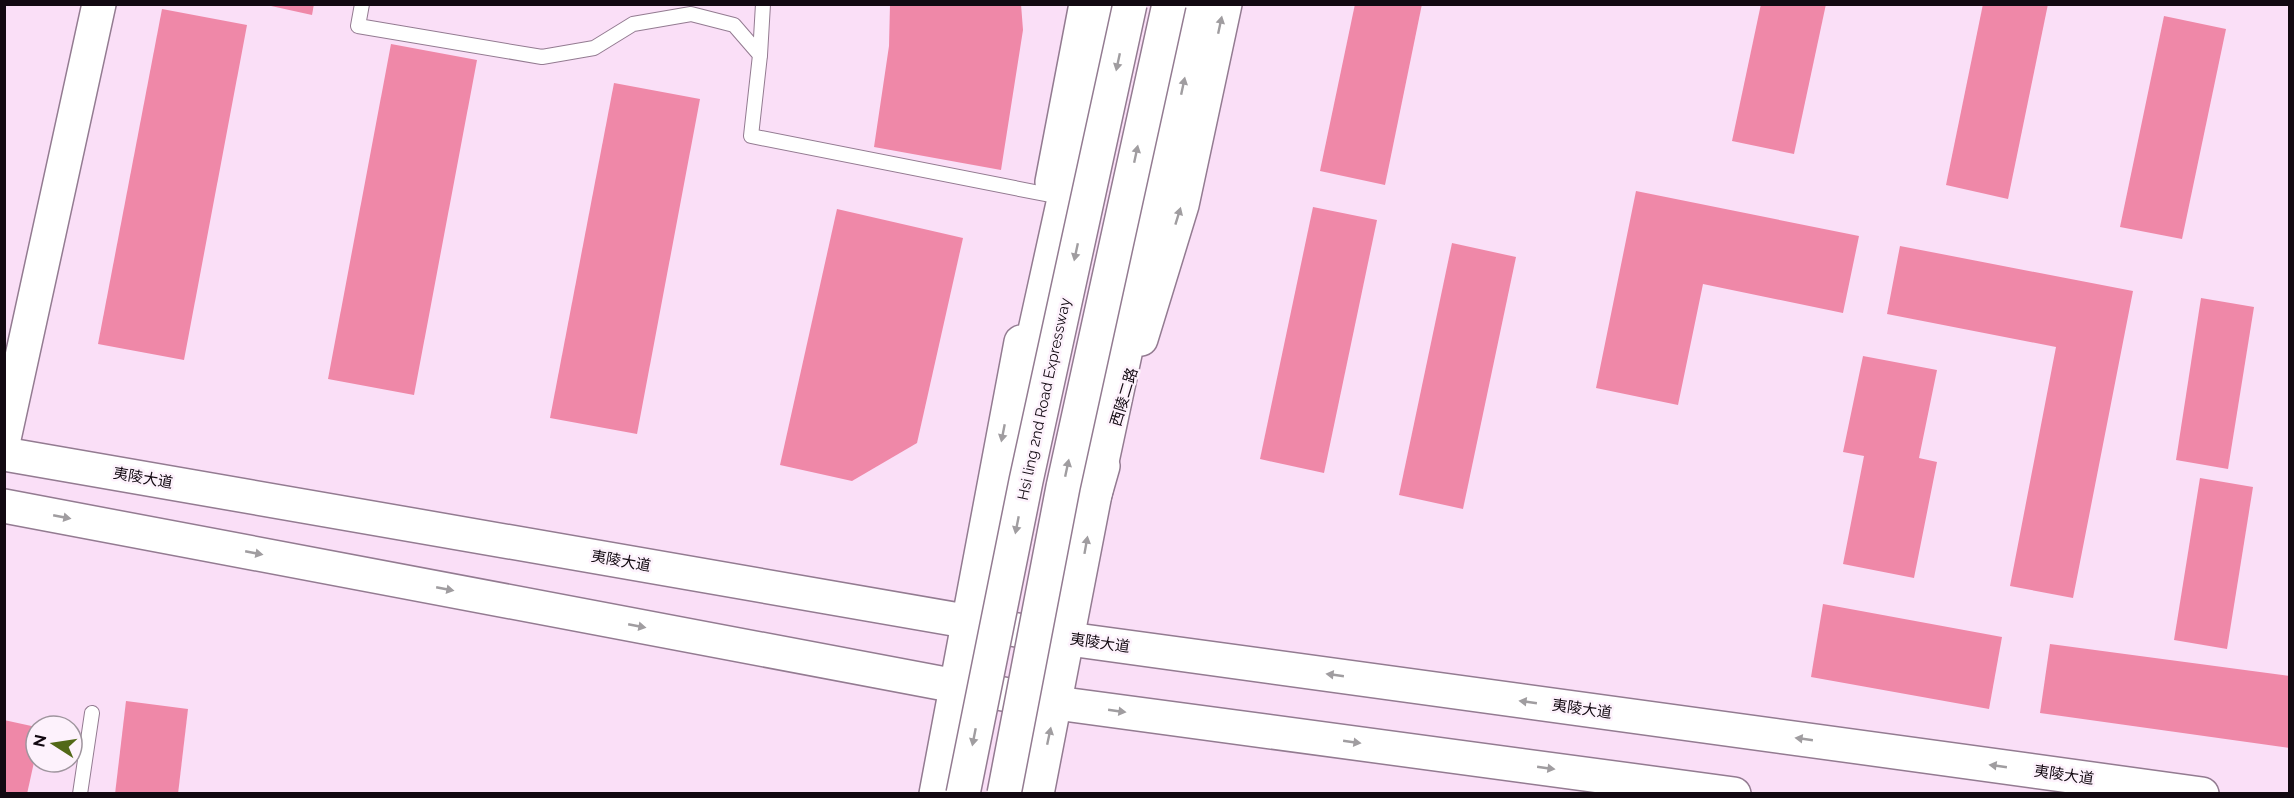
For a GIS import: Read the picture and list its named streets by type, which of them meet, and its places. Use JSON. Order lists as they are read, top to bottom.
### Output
{
  "streets": {
    "main road": ["西陵二路", "Hsi ling 2nd Road Expressway", "夷陵大道"]
  },
  "crossings": [
    ["西陵二路", "夷陵大道"]
  ],
  "north": "left"
}
